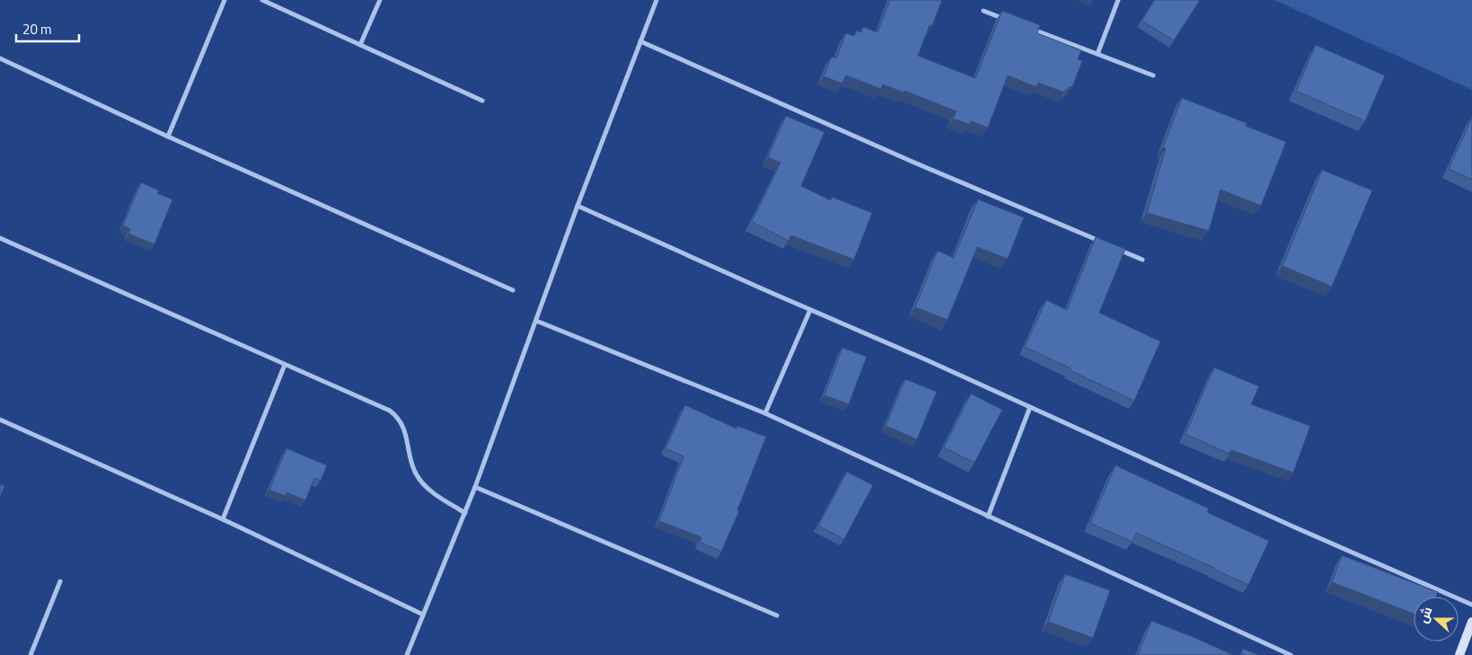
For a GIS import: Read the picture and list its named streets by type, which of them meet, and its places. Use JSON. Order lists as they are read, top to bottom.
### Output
{
  "scale_bar": "20 m",
  "north": "left"
}
